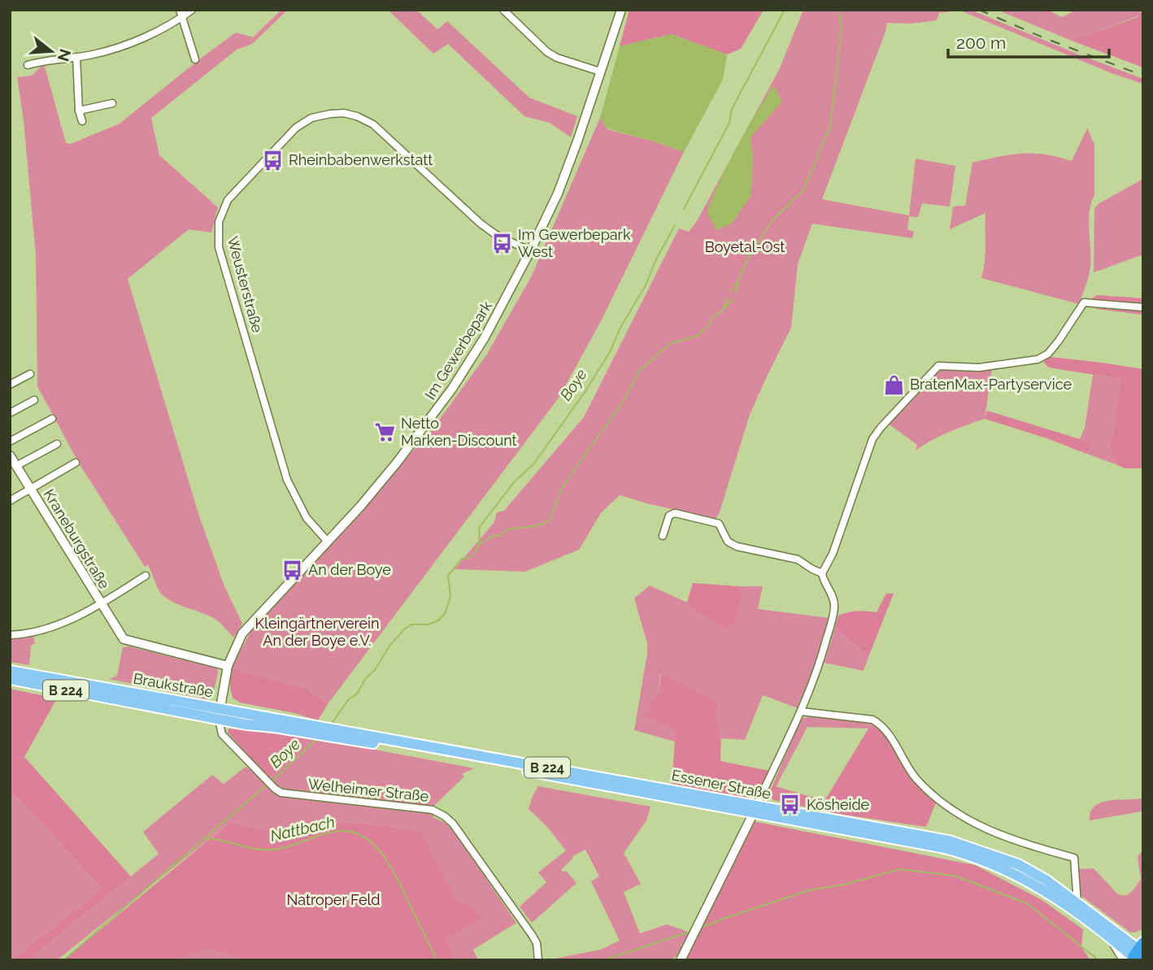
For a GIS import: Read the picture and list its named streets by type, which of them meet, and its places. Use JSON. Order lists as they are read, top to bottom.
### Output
{
  "streets": {
    "main road": ["Braukstraße", "B 224", "Essener Straße"],
    "street": [
      "Weusterstraße",
      "Im Gewerbepark",
      "Kraneburgstraße",
      "Welheimer Straße"
    ]
  },
  "crossings": [
    ["Weusterstraße", "Im Gewerbepark"],
    ["Im Gewerbepark", "Kraneburgstraße"],
    ["Im Gewerbepark", "Braukstraße"],
    ["Im Gewerbepark", "Welheimer Straße"],
    ["Braukstraße", "Essener Straße"],
    ["Braukstraße", "Welheimer Straße"]
  ],
  "water": ["Boye", "Nattbach"],
  "parks": ["Boyetal-Ost", "Kleingärtnerverein An der Boye e.V.", "Natroper Feld"],
  "places": {
    "bus stop": [
      "Rheinbabenwerkstatt",
      "Im Gewerbepark West",
      "An der Boye",
      "Kösheide"
    ],
    "shop": ["BratenMax-Partyservice"],
    "supermarket": ["Netto Marken-Discount"]
  },
  "scale_bar": "200 m",
  "north": "right"
}
